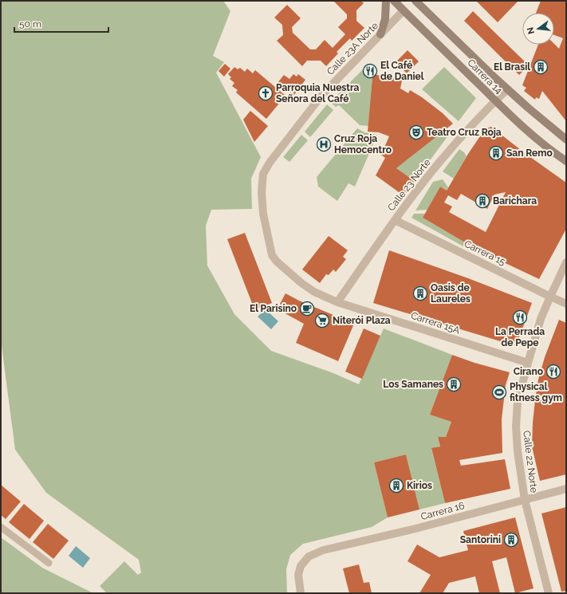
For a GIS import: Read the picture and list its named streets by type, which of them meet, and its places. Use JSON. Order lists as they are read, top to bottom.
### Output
{
  "streets": {
    "main road": ["Carrera 14"],
    "street": [
      "Calle 23A Norte",
      "Calle 23 Norte",
      "Carrera 15",
      "Carrera 15A",
      "Calle 22 Norte",
      "Carrera 16"
    ]
  },
  "crossings": [
    ["Calle 23A Norte", "Carrera 14"],
    ["Calle 23A Norte", "Carrera 15A"],
    ["Carrera 14", "Calle 23 Norte"],
    ["Calle 23 Norte", "Carrera 15"],
    ["Calle 23 Norte", "Carrera 15A"],
    ["Carrera 15", "Calle 22 Norte"],
    ["Carrera 15A", "Calle 22 Norte"],
    ["Calle 22 Norte", "Carrera 16"]
  ],
  "places": {
    "building": [
      "El Brasil",
      "San Remo",
      "Barichara",
      "Oasis de Laureles",
      "Los Samanes",
      "Kirios",
      "Santorini"
    ],
    "restaurant": ["El Café de Daniel", "La Perrada de Pepe", "Cirano"],
    "church": ["Parroquia Nuestra Señora del Café"],
    "theatre": ["Teatro Cruz Roja"],
    "hospital": ["Cruz Roja Hemocentro"],
    "cafe": ["El Parisino"],
    "supermarket": ["Niterói Plaza"],
    "sports": ["Physical fitness gym"]
  },
  "scale_bar": "50 m",
  "north": "left"
}
